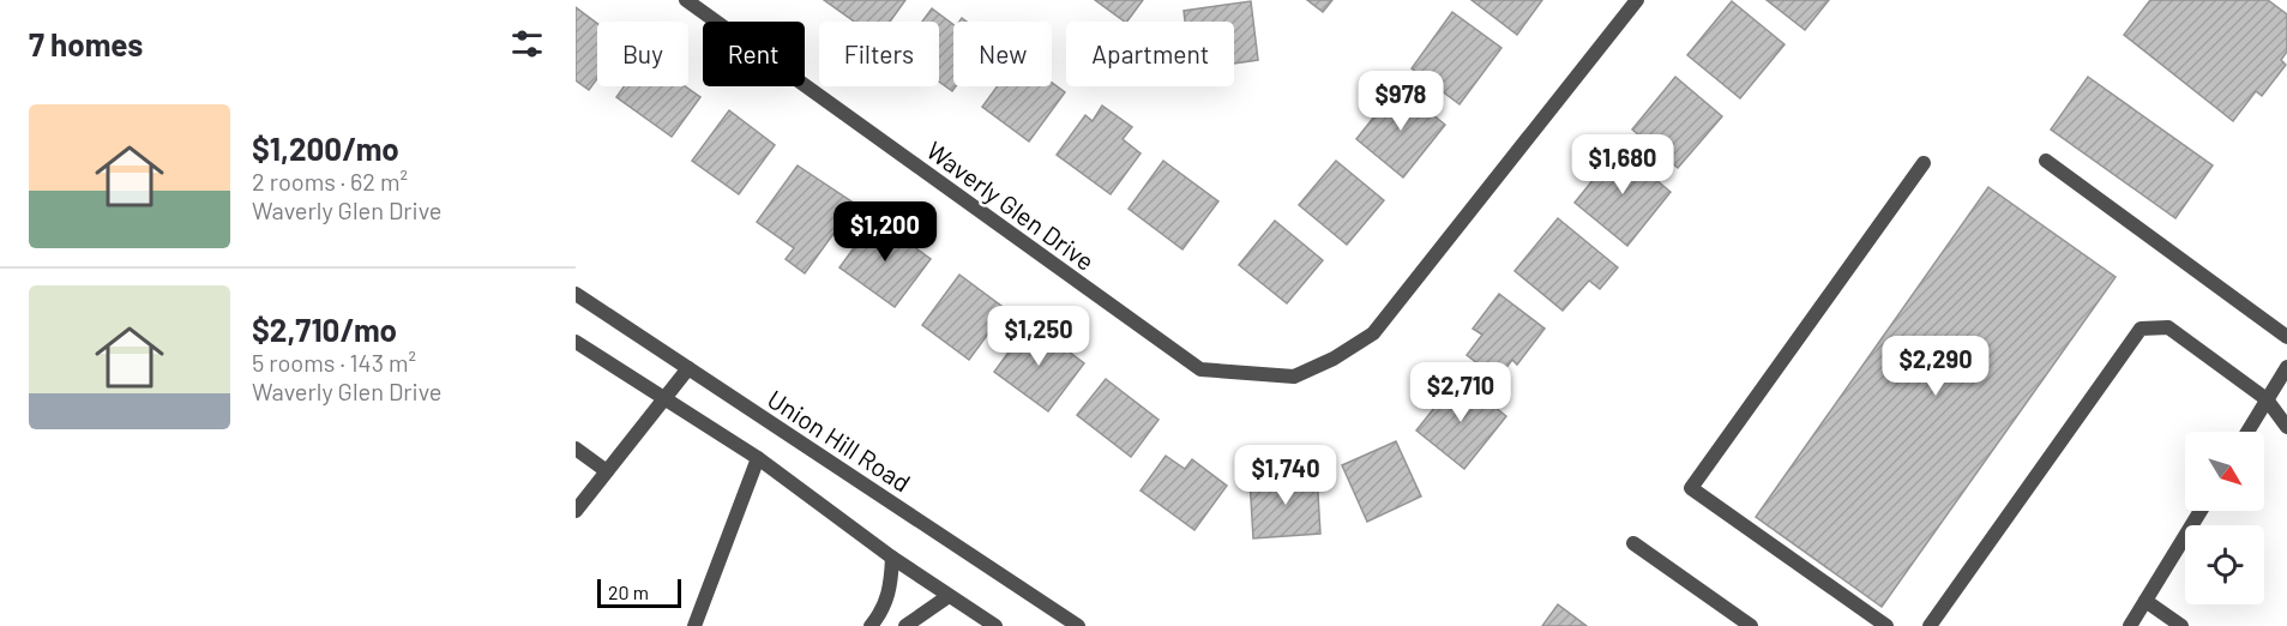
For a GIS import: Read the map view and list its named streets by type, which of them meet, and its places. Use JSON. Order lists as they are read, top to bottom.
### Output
{
  "streets": {
    "street": ["Waverly Glen Drive", "Union Hill Road"]
  },
  "scale_bar": "20 m",
  "north": "bottom right",
  "page": {
    "heading": "7 homes",
    "chip": [
      "Buy",
      "Rent",
      "Filters",
      "New",
      "Apartment"
    ],
    "price": [
      "$978",
      "$1,680",
      "$1,200",
      "$1,250",
      "$2,290",
      "$2,710",
      "$1,740"
    ],
    "list": [
      {
        "name": "$1,200/mo",
        "note": "2 rooms · 62 m² · Waverly Glen Drive"
      },
      {
        "name": "$2,710/mo",
        "note": "5 rooms · 143 m² · Waverly Glen Drive"
      }
    ],
    "scale": "20 m"
  }
}
